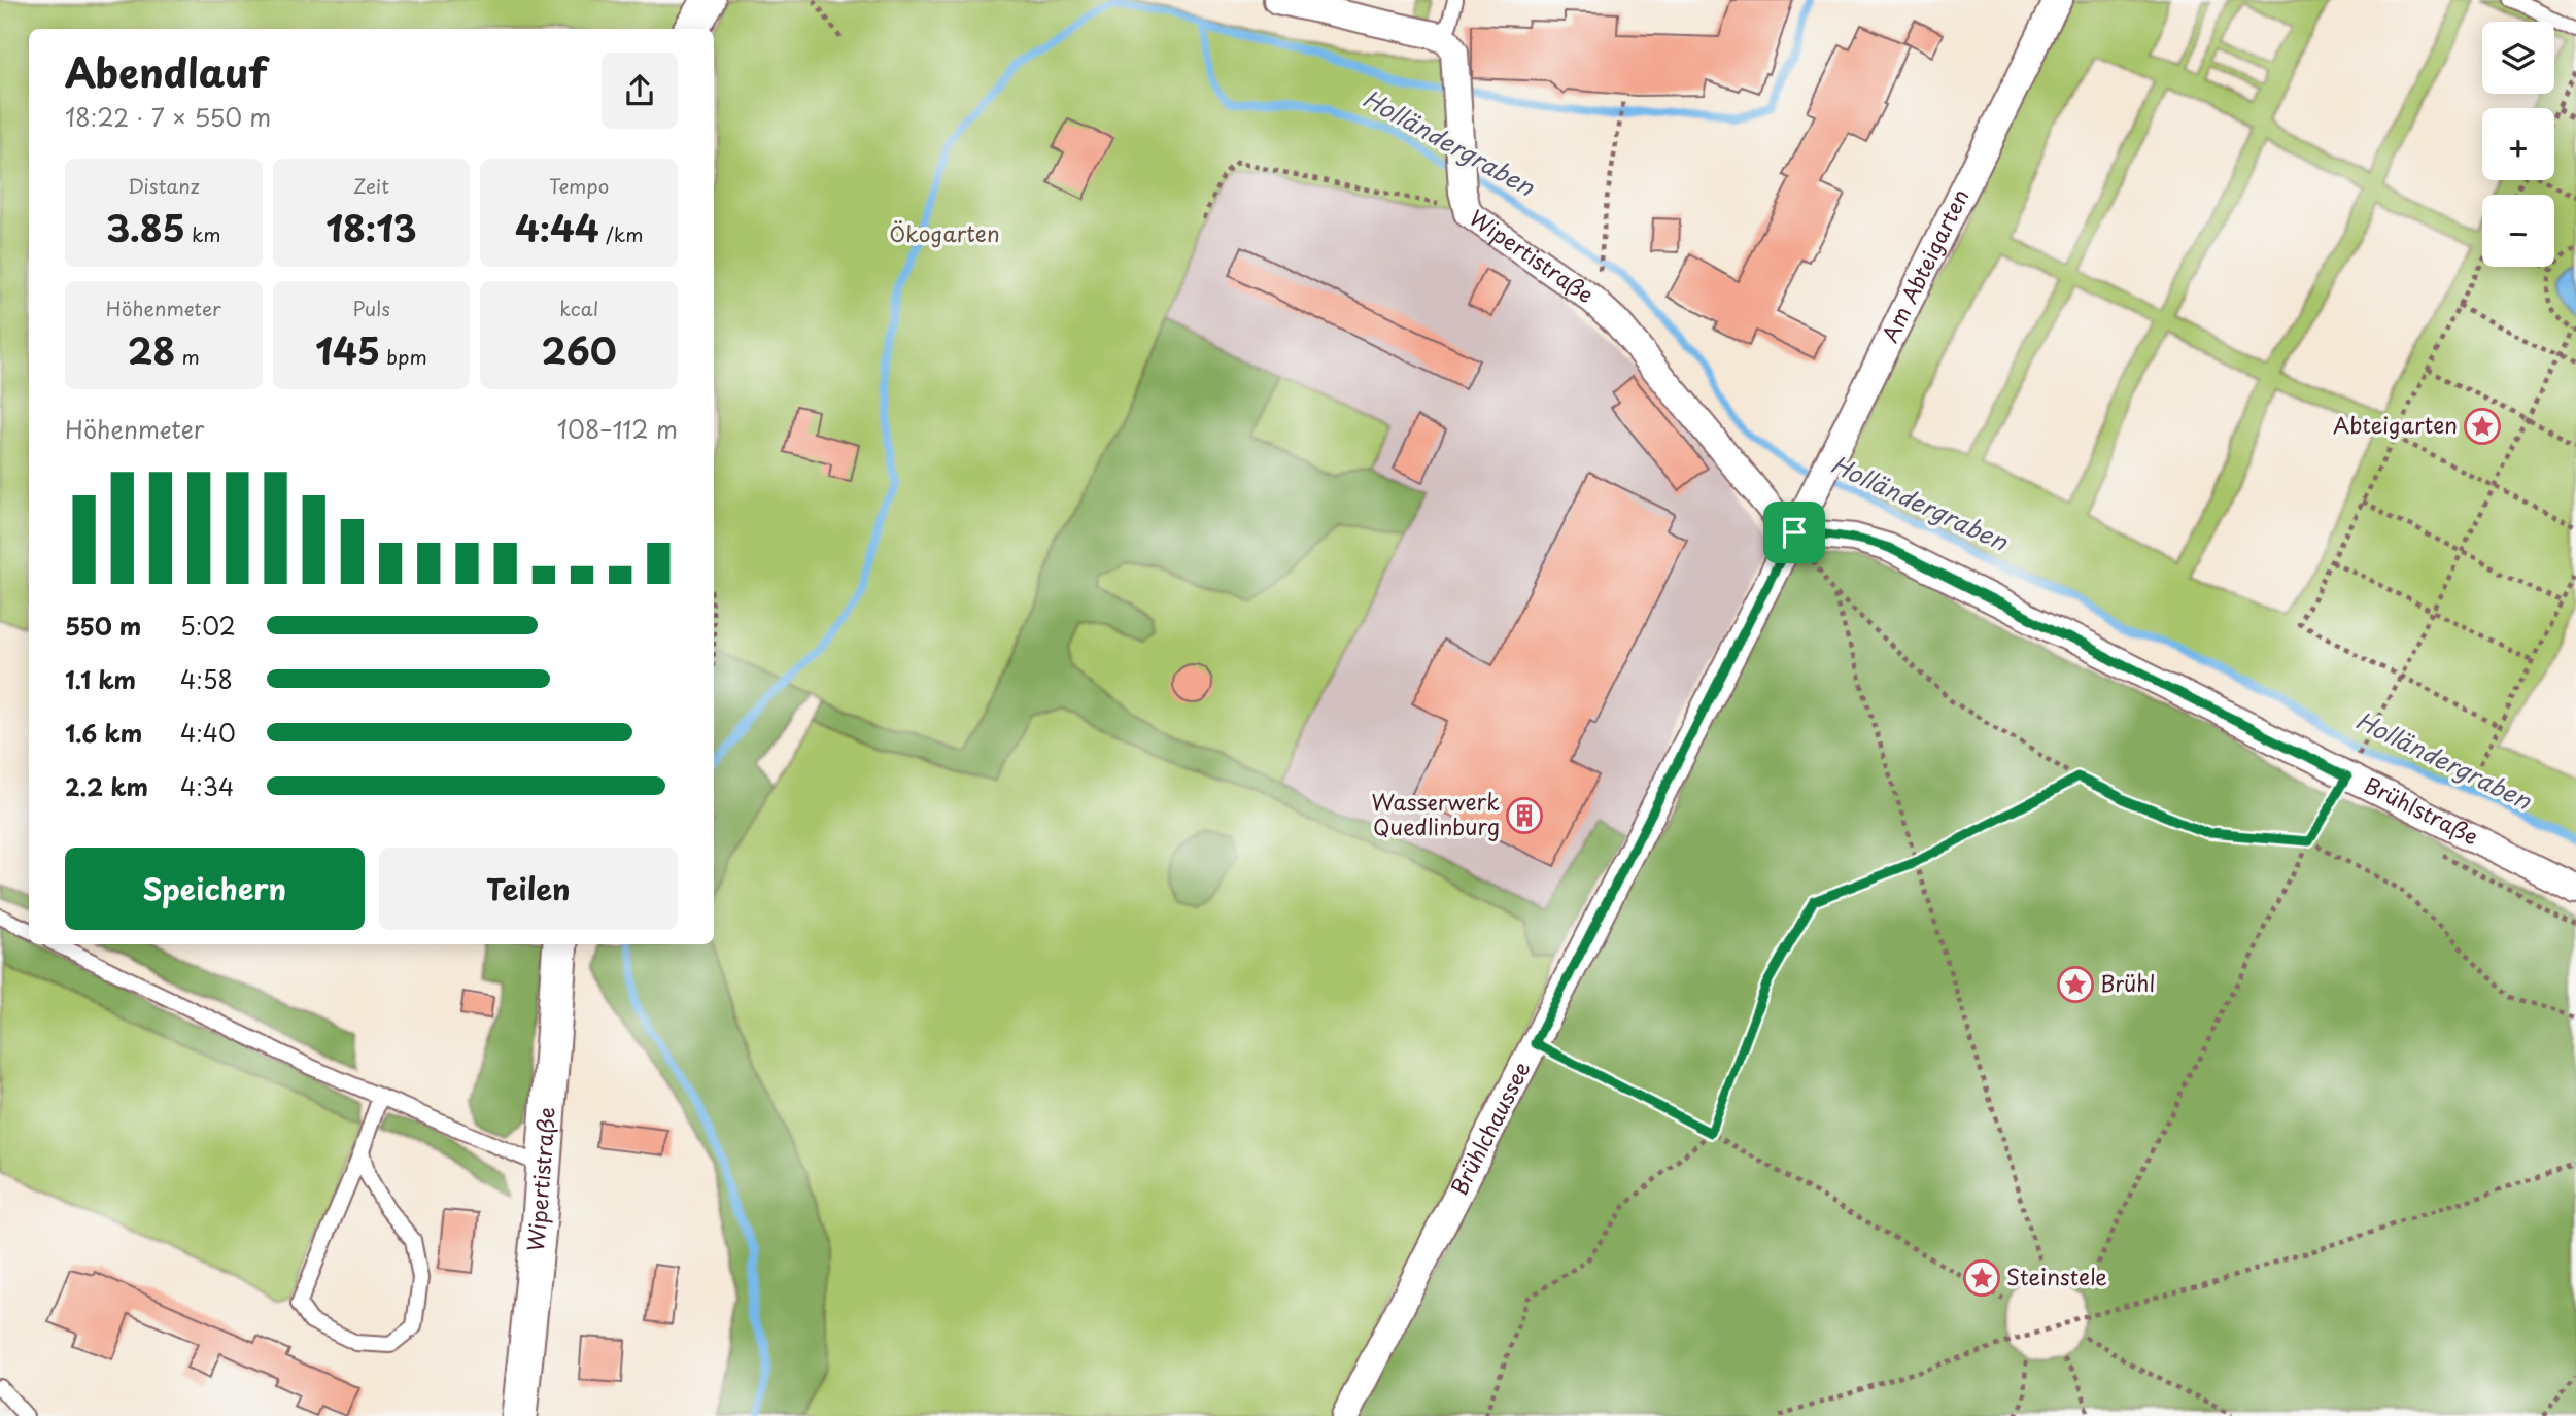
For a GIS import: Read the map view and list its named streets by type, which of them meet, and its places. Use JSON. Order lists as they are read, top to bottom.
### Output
{
  "streets": {
    "street": [
      "Wipertistraße",
      "Am Abteigarten",
      "Brühlstraße",
      "Brühlchaussee"
    ]
  },
  "crossings": [
    ["Wipertistraße", "Am Abteigarten"],
    ["Wipertistraße", "Brühlstraße"],
    ["Wipertistraße", "Brühlchaussee"],
    ["Am Abteigarten", "Brühlstraße"],
    ["Am Abteigarten", "Brühlchaussee"],
    ["Brühlstraße", "Brühlchaussee"]
  ],
  "water": ["Holländergraben"],
  "parks": ["Ökogarten"],
  "places": {
    "place": ["Abteigarten", "Brühl", "Steinstele"],
    "building": ["Wasserwerk Quedlinburg"]
  },
  "page": {
    "map_buttons": ["+", "−"],
    "heading": ["Abendlauf", "18:22 · 7 × 550 m"],
    "stats": [
      ["Distanz", "3.85 km"],
      ["Zeit", "18:13"],
      ["Tempo", "4:44 /km"],
      ["Höhenmeter", "28 m"],
      ["Puls", "145 bpm"],
      ["kcal", "260"]
    ],
    "chart": ["Höhenmeter", "108–112 m"],
    "list": [
      {
        "name": "550 m",
        "note": "5:02"
      },
      {
        "name": "1.1 km",
        "note": "4:58"
      },
      {
        "name": "1.6 km",
        "note": "4:40"
      },
      {
        "name": "2.2 km",
        "note": "4:34"
      }
    ],
    "buttons": ["Speichern", "Teilen"]
  }
}
